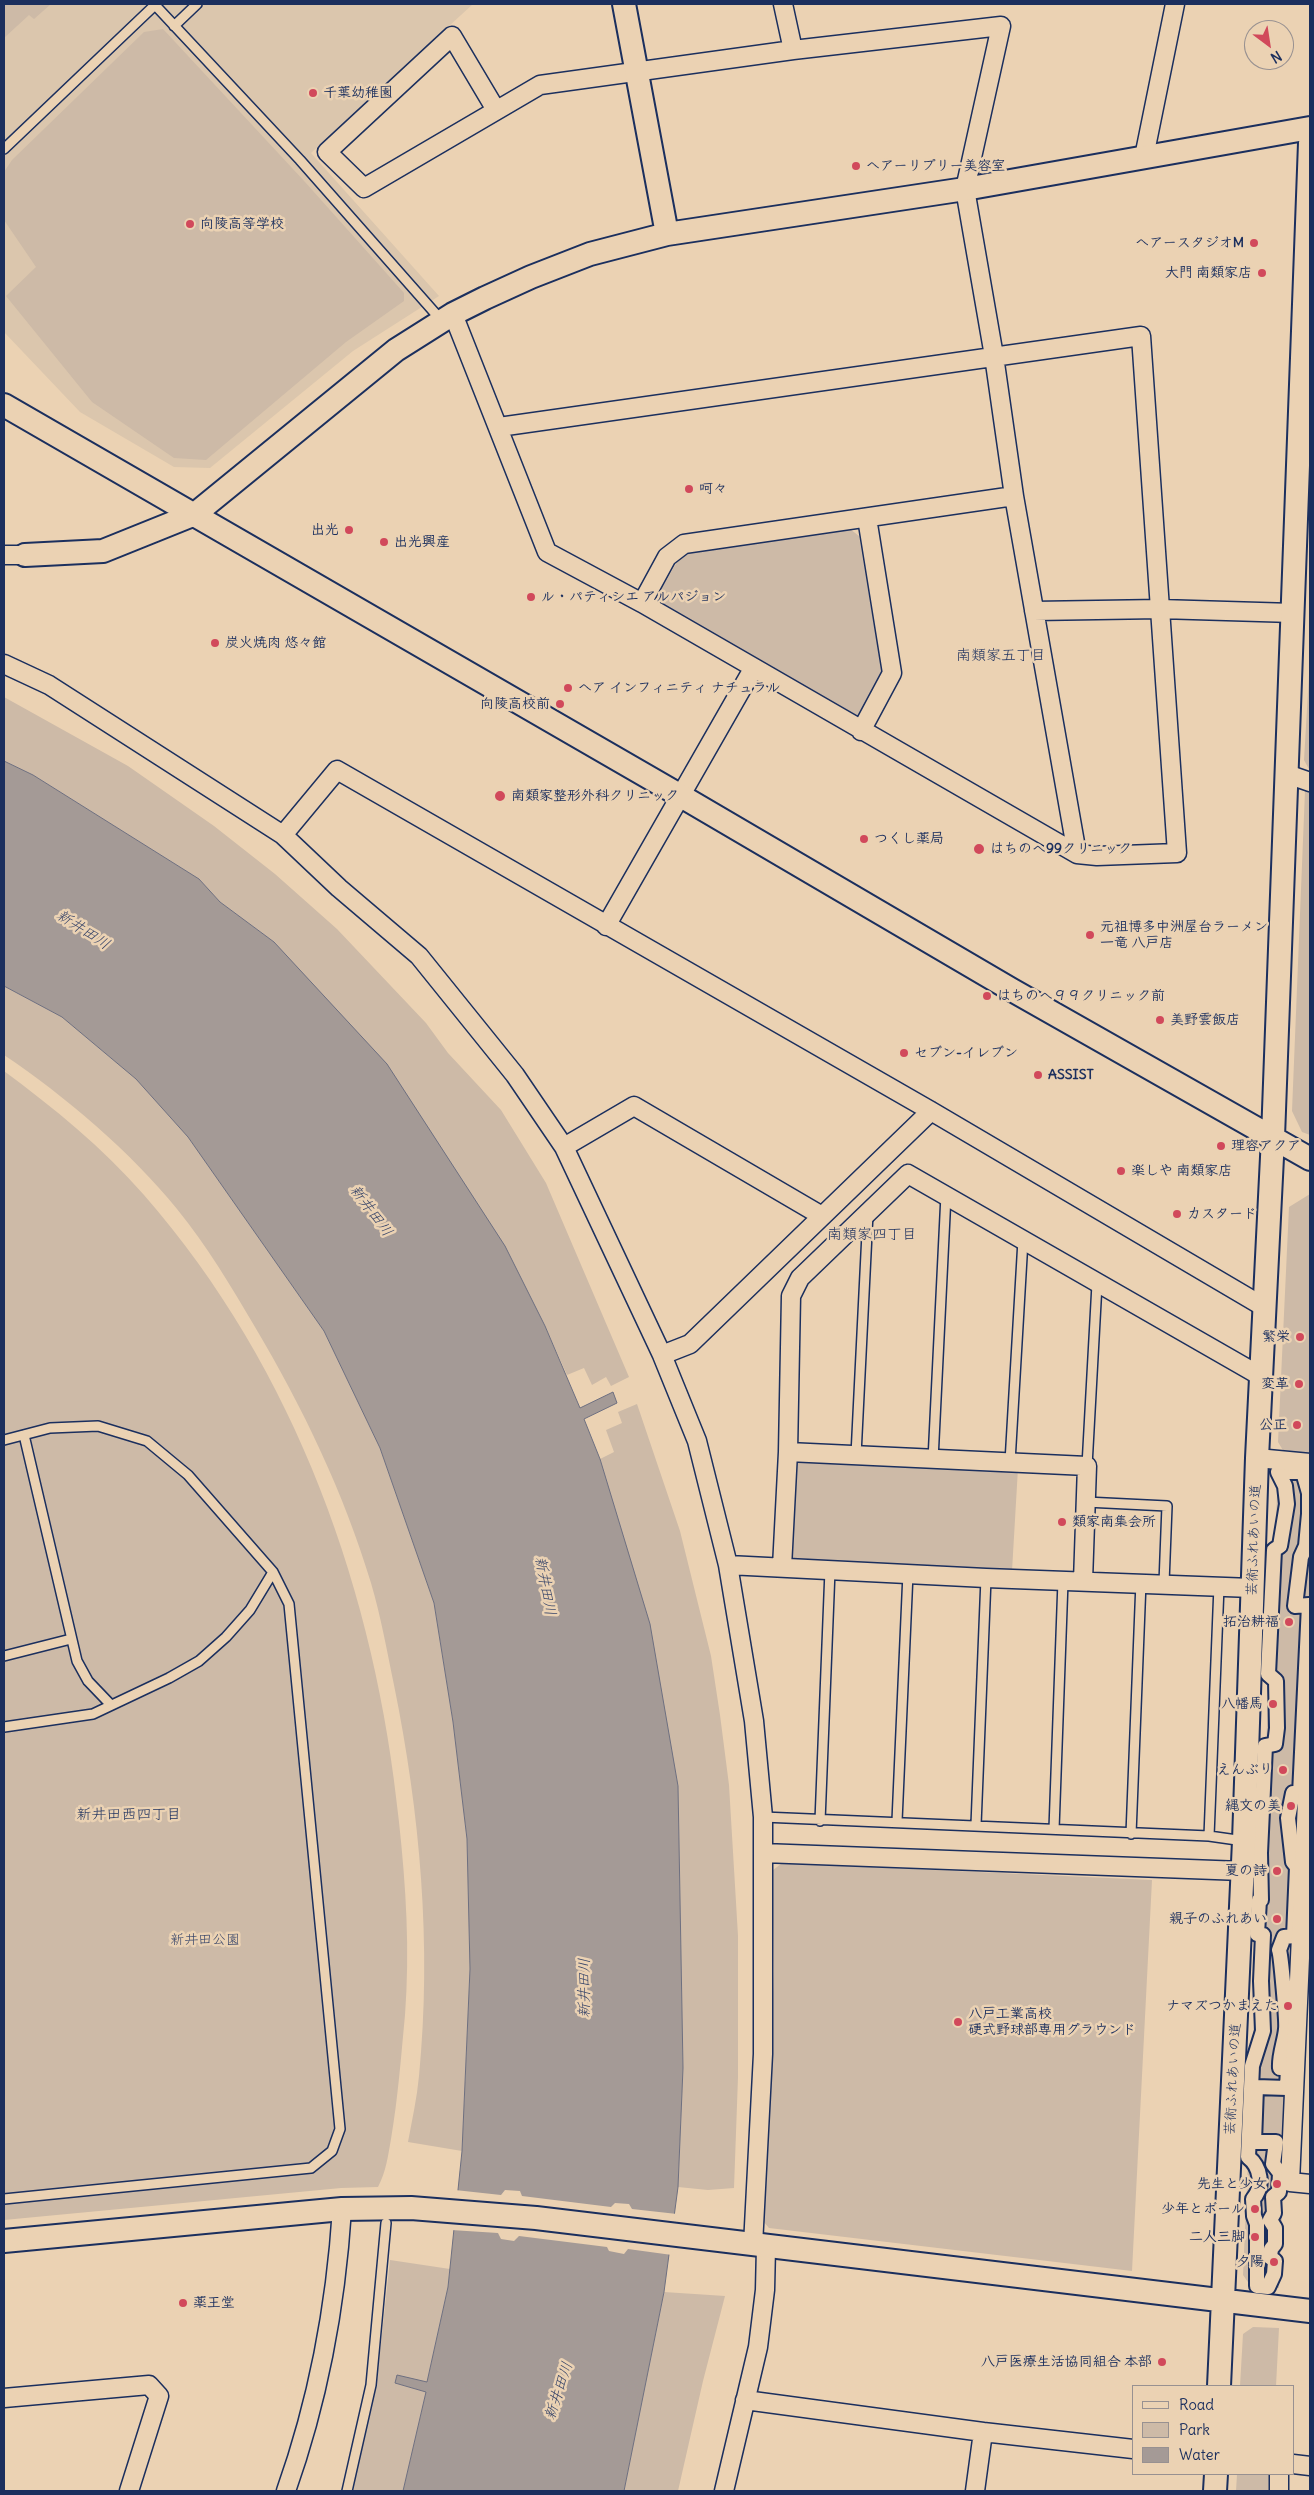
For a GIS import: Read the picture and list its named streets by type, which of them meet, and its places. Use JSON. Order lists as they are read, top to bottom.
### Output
{
  "streets": {
    "street": ["芸術ふれあいの道"]
  },
  "districts": ["南類家五丁目", "南類家四丁目", "新井田西四丁目"],
  "water": ["新井田川"],
  "parks": ["新井田公園"],
  "places": [
    "千葉幼稚園",
    "ヘアーリプリー美容室",
    "向陵高等学校",
    "ヘアースタジオM",
    "大門 南類家店",
    "呵々",
    "出光",
    "出光興産",
    "ル・パティシエ アルパジョン",
    "炭火焼肉 悠々館",
    "ヘア インフィニティ ナチュラル",
    "向陵高校前",
    "南類家整形外科クリニック",
    "つくし薬局",
    "はちのへ99クリニック",
    "元祖博多中洲屋台ラーメン 一竜 八戸店",
    "はちのへ９９クリニック前",
    "美野雲飯店",
    "セブン-イレブン",
    "ASSIST",
    "理容アクア",
    "楽しや 南類家店",
    "カスタード",
    "繁栄",
    "変革",
    "公正",
    "類家南集会所",
    "拓治耕福",
    "八幡馬",
    "えんぶり",
    "縄文の美",
    "夏の詩",
    "親子のふれあい",
    "ナマズつかまえた",
    "八戸工業高校 硬式野球部専用グラウンド",
    "先生と少女",
    "少年とボール",
    "二人三脚",
    "夕陽",
    "薬王堂",
    "八戸医療生活協同組合 本部"
  ],
  "legend": ["Road", "Park", "Water"],
  "north": "bottom right"
}
